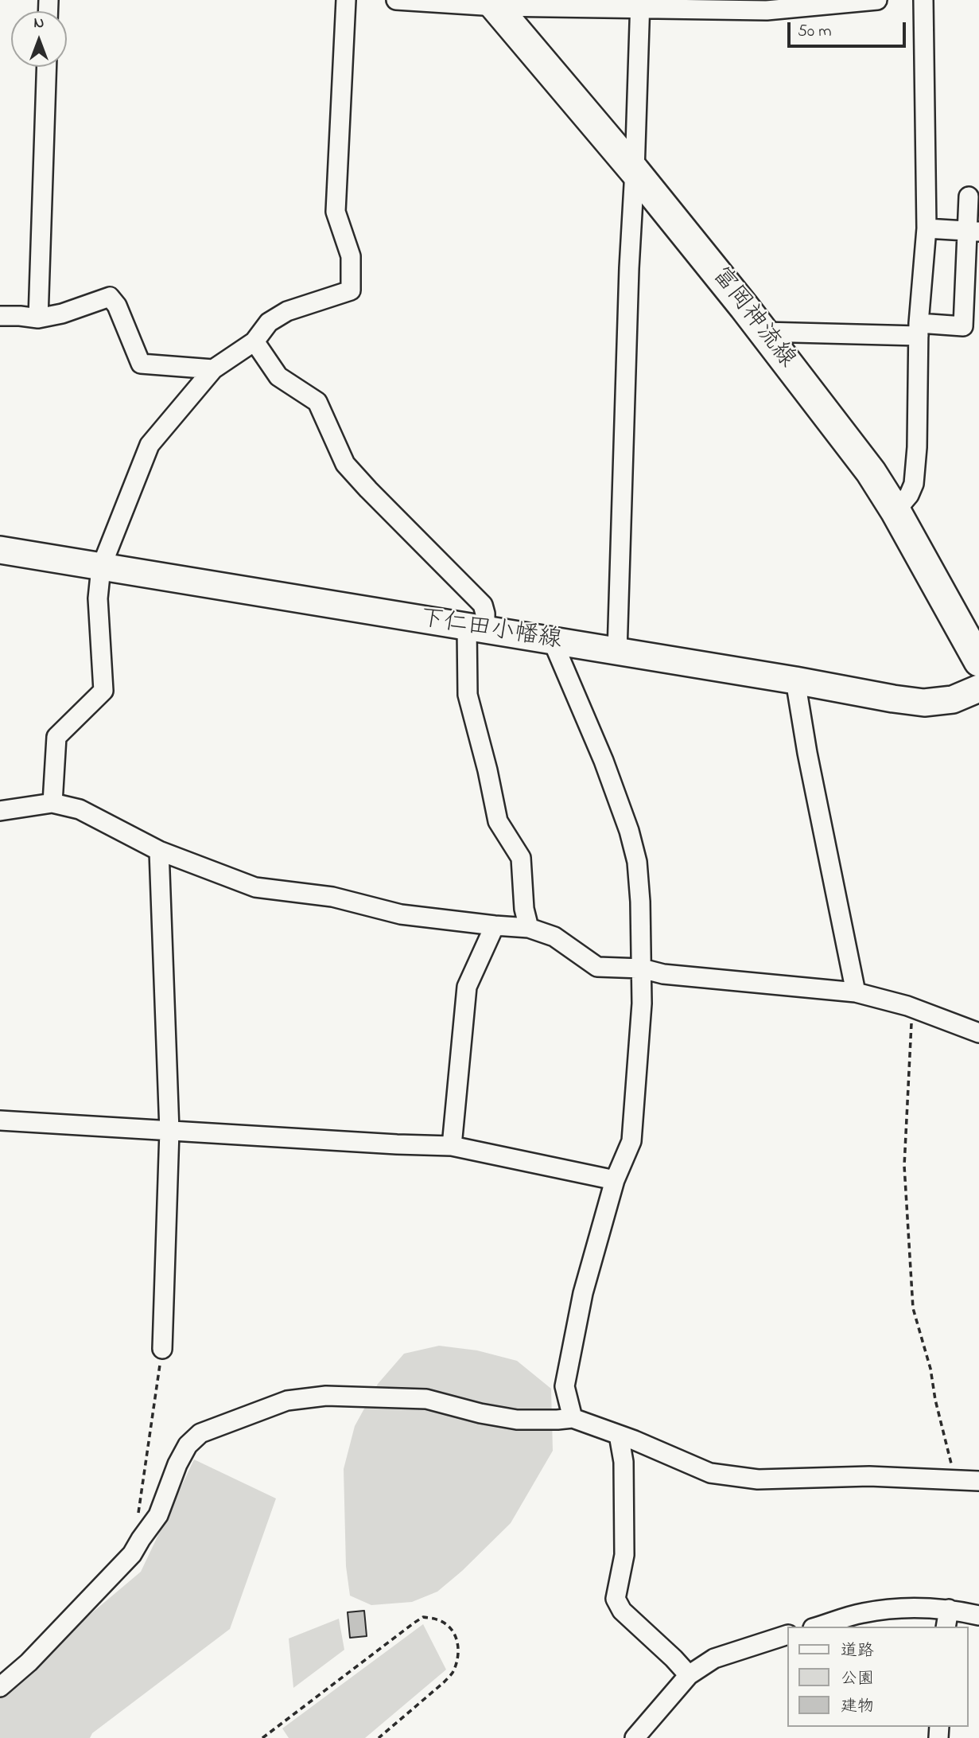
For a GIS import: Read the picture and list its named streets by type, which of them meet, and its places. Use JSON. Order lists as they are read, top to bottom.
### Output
{
  "streets": {
    "main road": ["富岡神流線", "下仁田小幡線"]
  },
  "legend": ["道路", "公園", "建物"],
  "scale_bar": "50 m",
  "north": "top"
}
